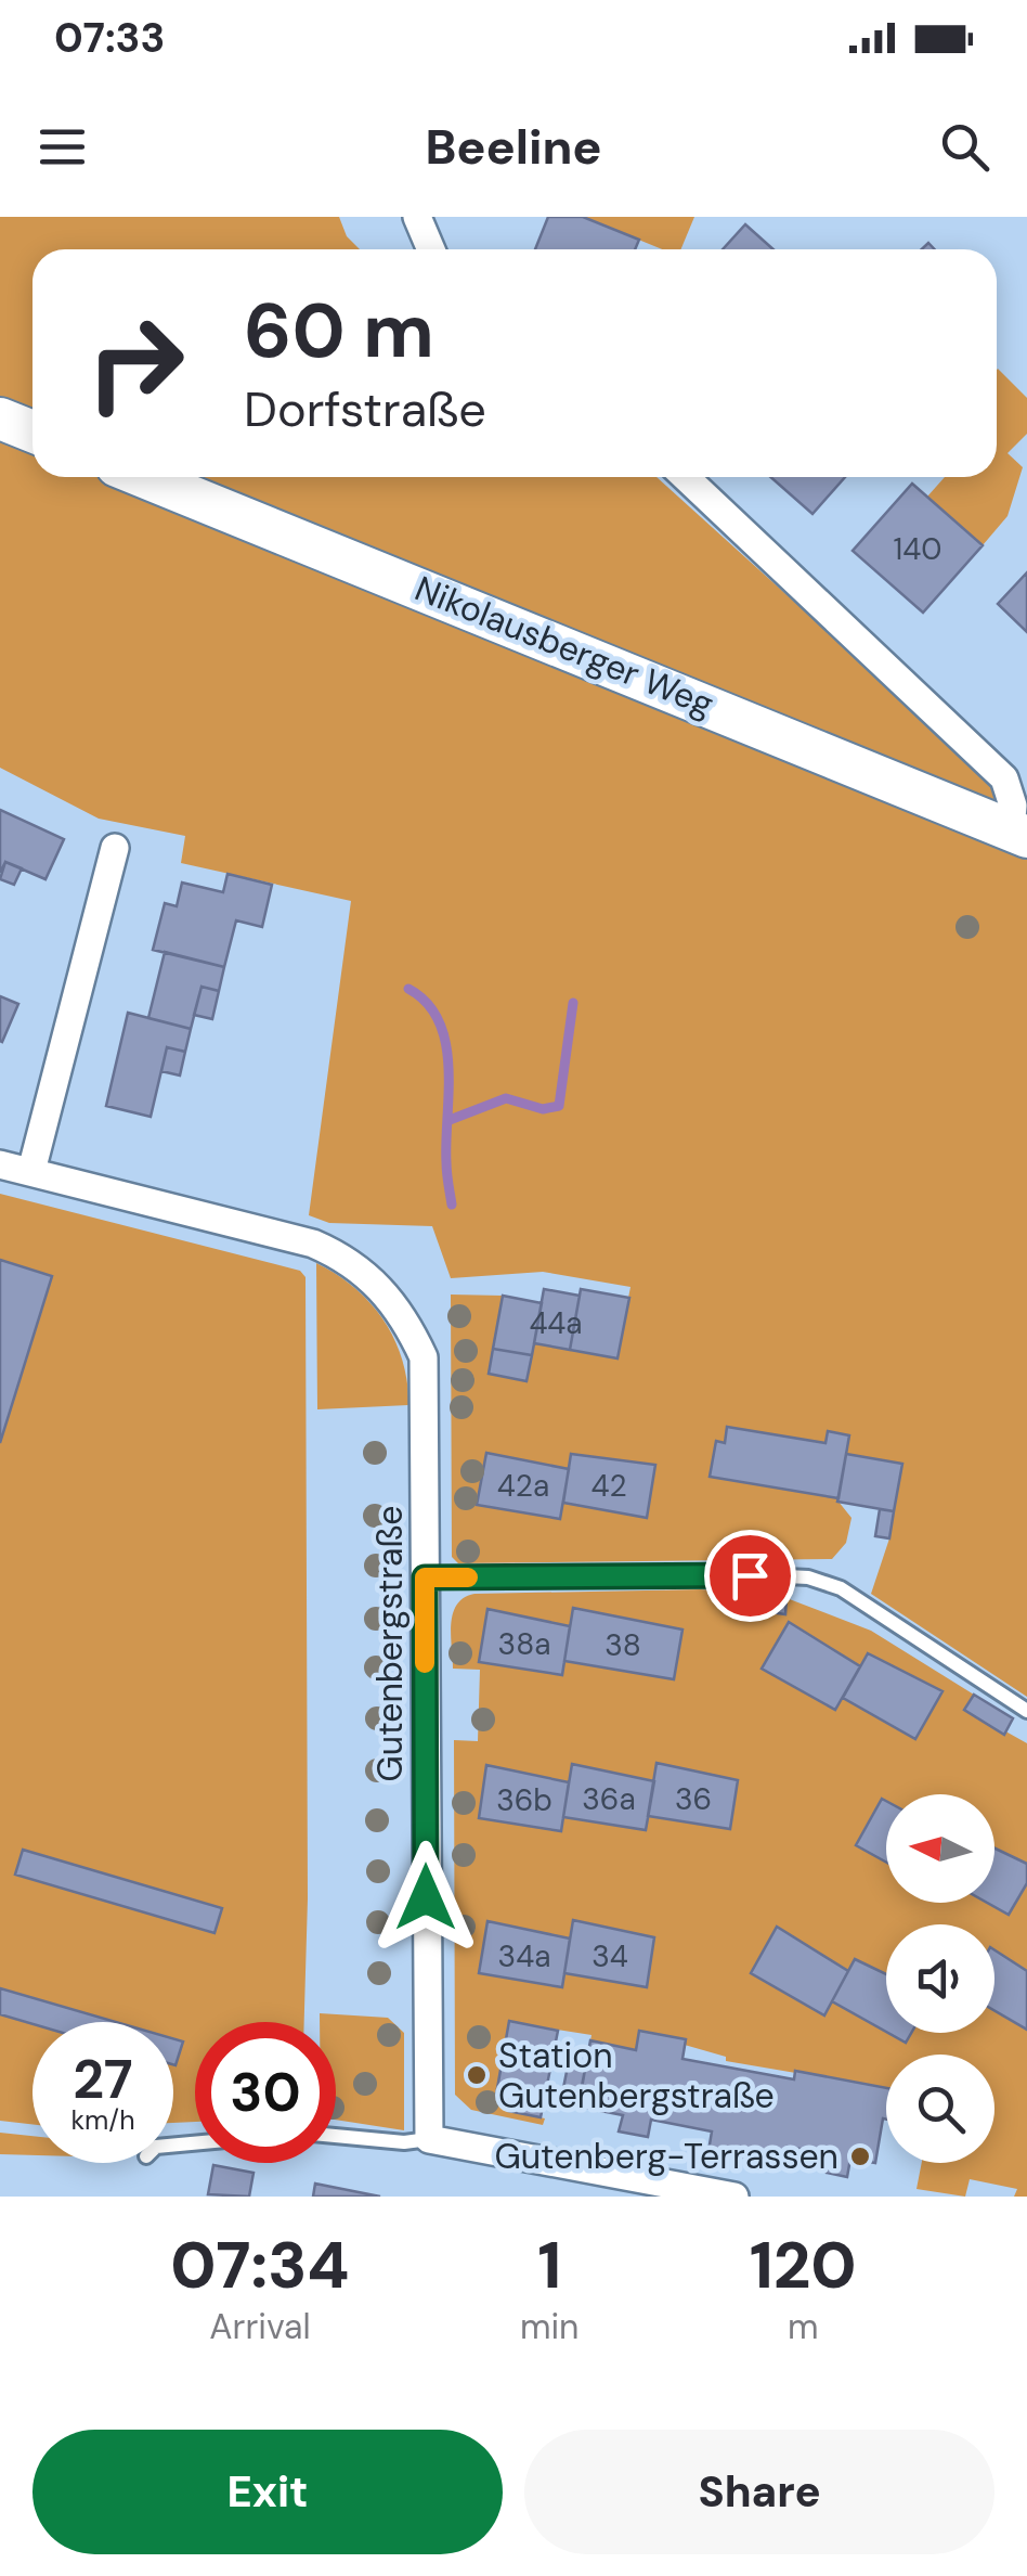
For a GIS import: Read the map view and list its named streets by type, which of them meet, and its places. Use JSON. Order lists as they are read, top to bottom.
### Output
{
  "streets": {
    "street": ["Nikolausberger Weg", "Gutenbergstraße"]
  },
  "places": ["Station Gutenbergstraße", "Gutenberg-Terrassen"],
  "house_numbers": [
    "140",
    "44a",
    "42a",
    "42",
    "38a",
    "38",
    "36a",
    "36",
    "36b",
    "34a",
    "34"
  ],
  "north": "left",
  "page": {
    "status": "07:33",
    "header": "Beeline",
    "turn": ["60 m", "Dorfstraße"],
    "speed": "27 km/h",
    "limit": "30",
    "eta": [
      "07:34",
      "Arrival",
      "1",
      "min",
      "120",
      "m"
    ],
    "buttons": ["Exit", "Share"]
  }
}
